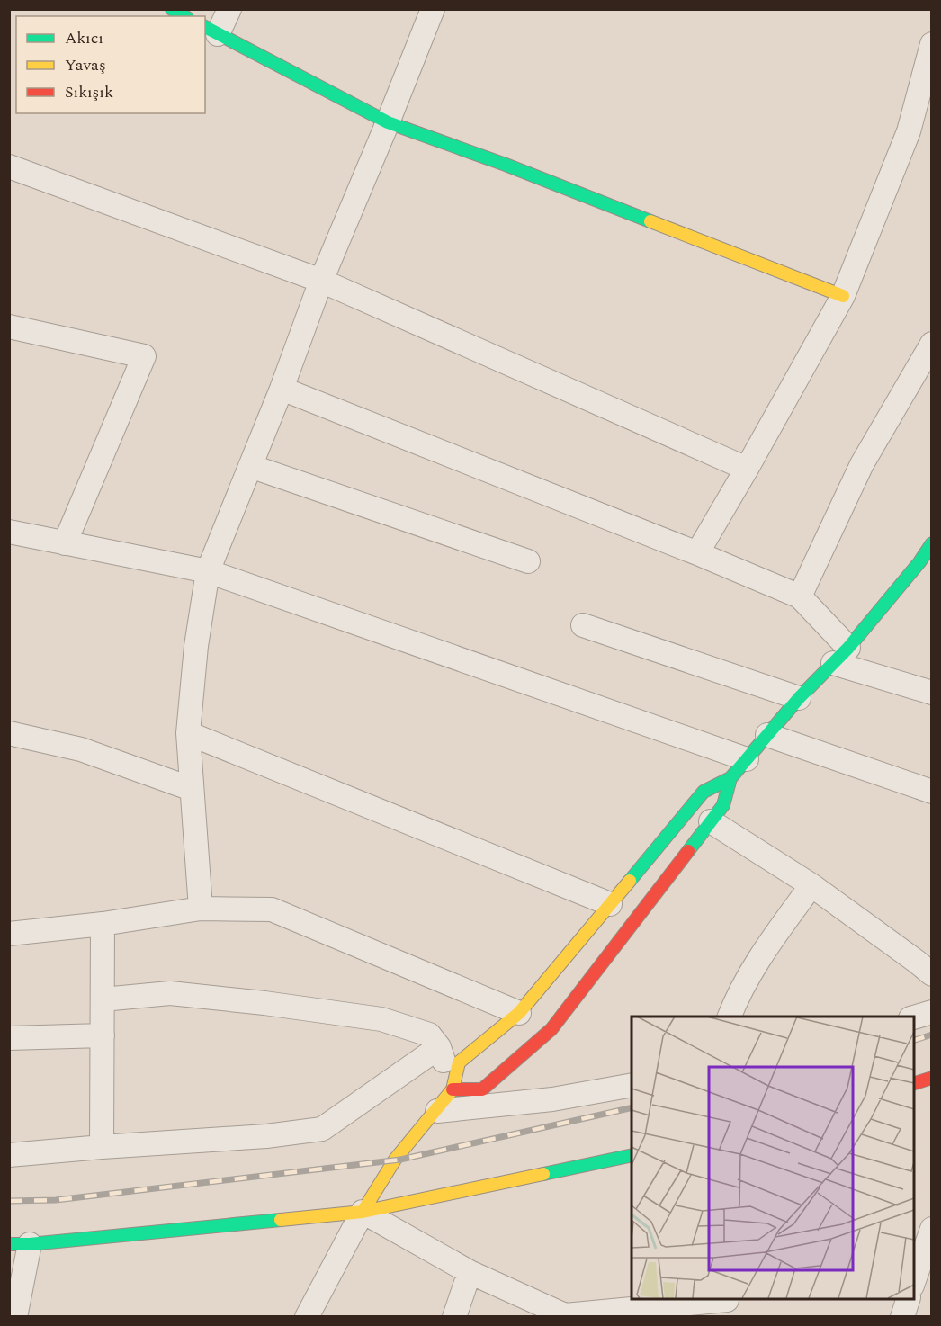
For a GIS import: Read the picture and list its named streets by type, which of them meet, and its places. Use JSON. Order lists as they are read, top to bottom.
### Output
{
  "legend": ["Akıcı", "Yavaş", "Sıkışık"]
}
